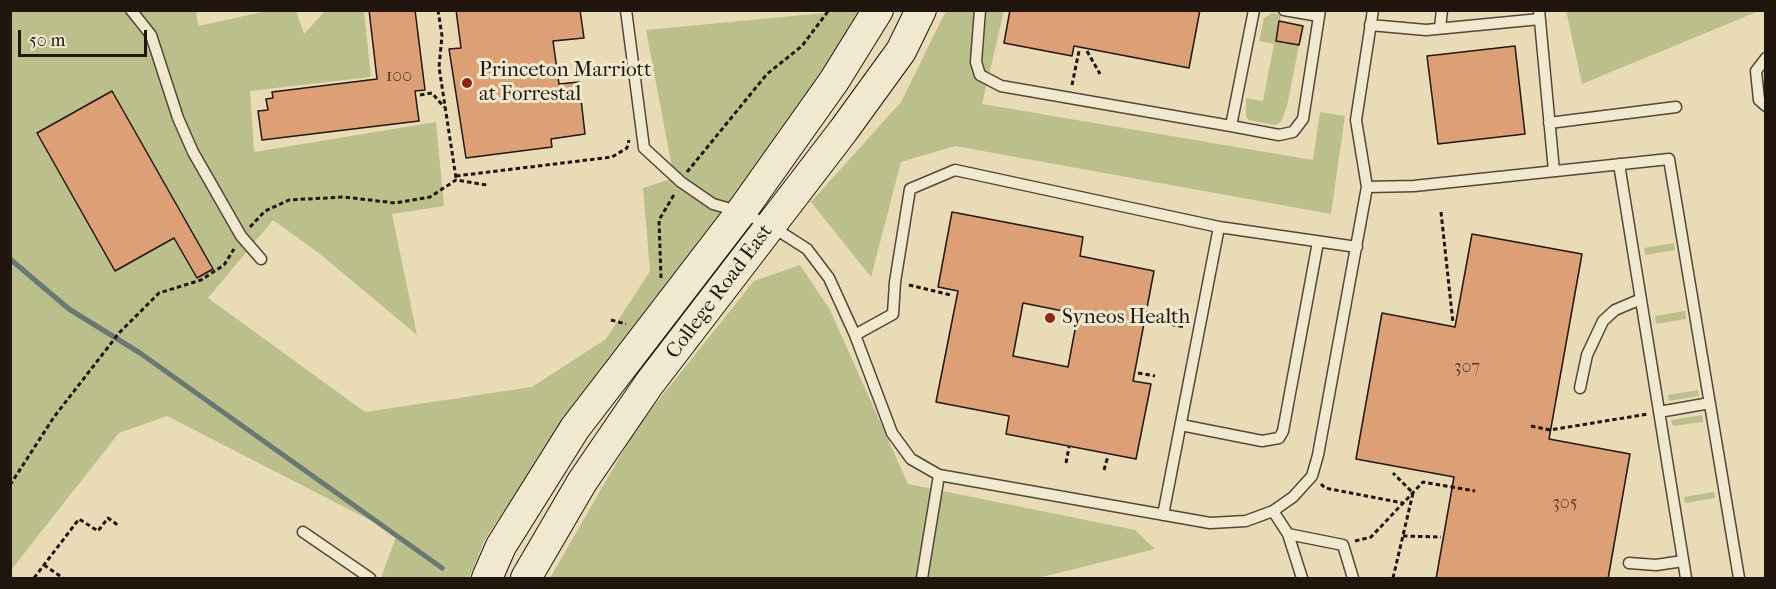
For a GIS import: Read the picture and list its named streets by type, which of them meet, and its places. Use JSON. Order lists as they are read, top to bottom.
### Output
{
  "streets": {
    "street": ["College Road East"]
  },
  "places": ["Princeton Marriott at Forrestal", "Syneos Health"],
  "house_numbers": ["100", "307", "305"],
  "scale_bar": "50 m"
}
